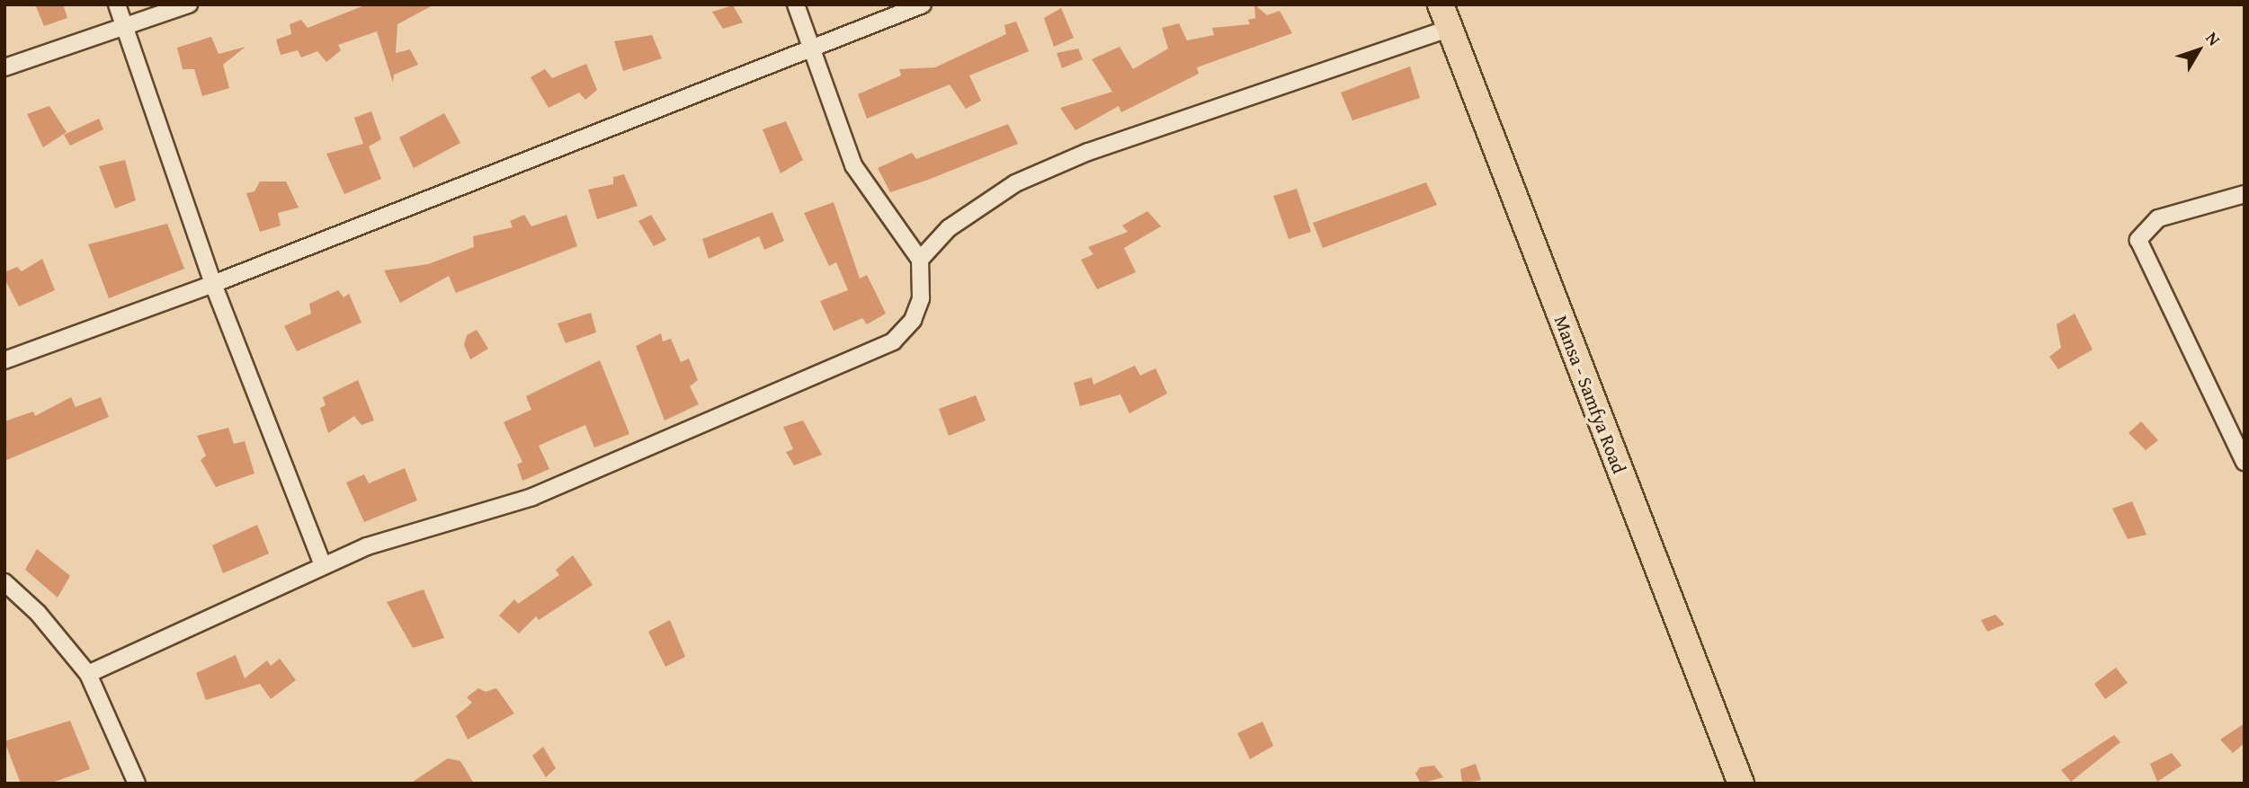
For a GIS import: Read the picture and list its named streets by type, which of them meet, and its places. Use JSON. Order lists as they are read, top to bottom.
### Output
{
  "streets": {
    "main road": ["Mansa - Samfya Road"]
  },
  "north": "top right"
}
